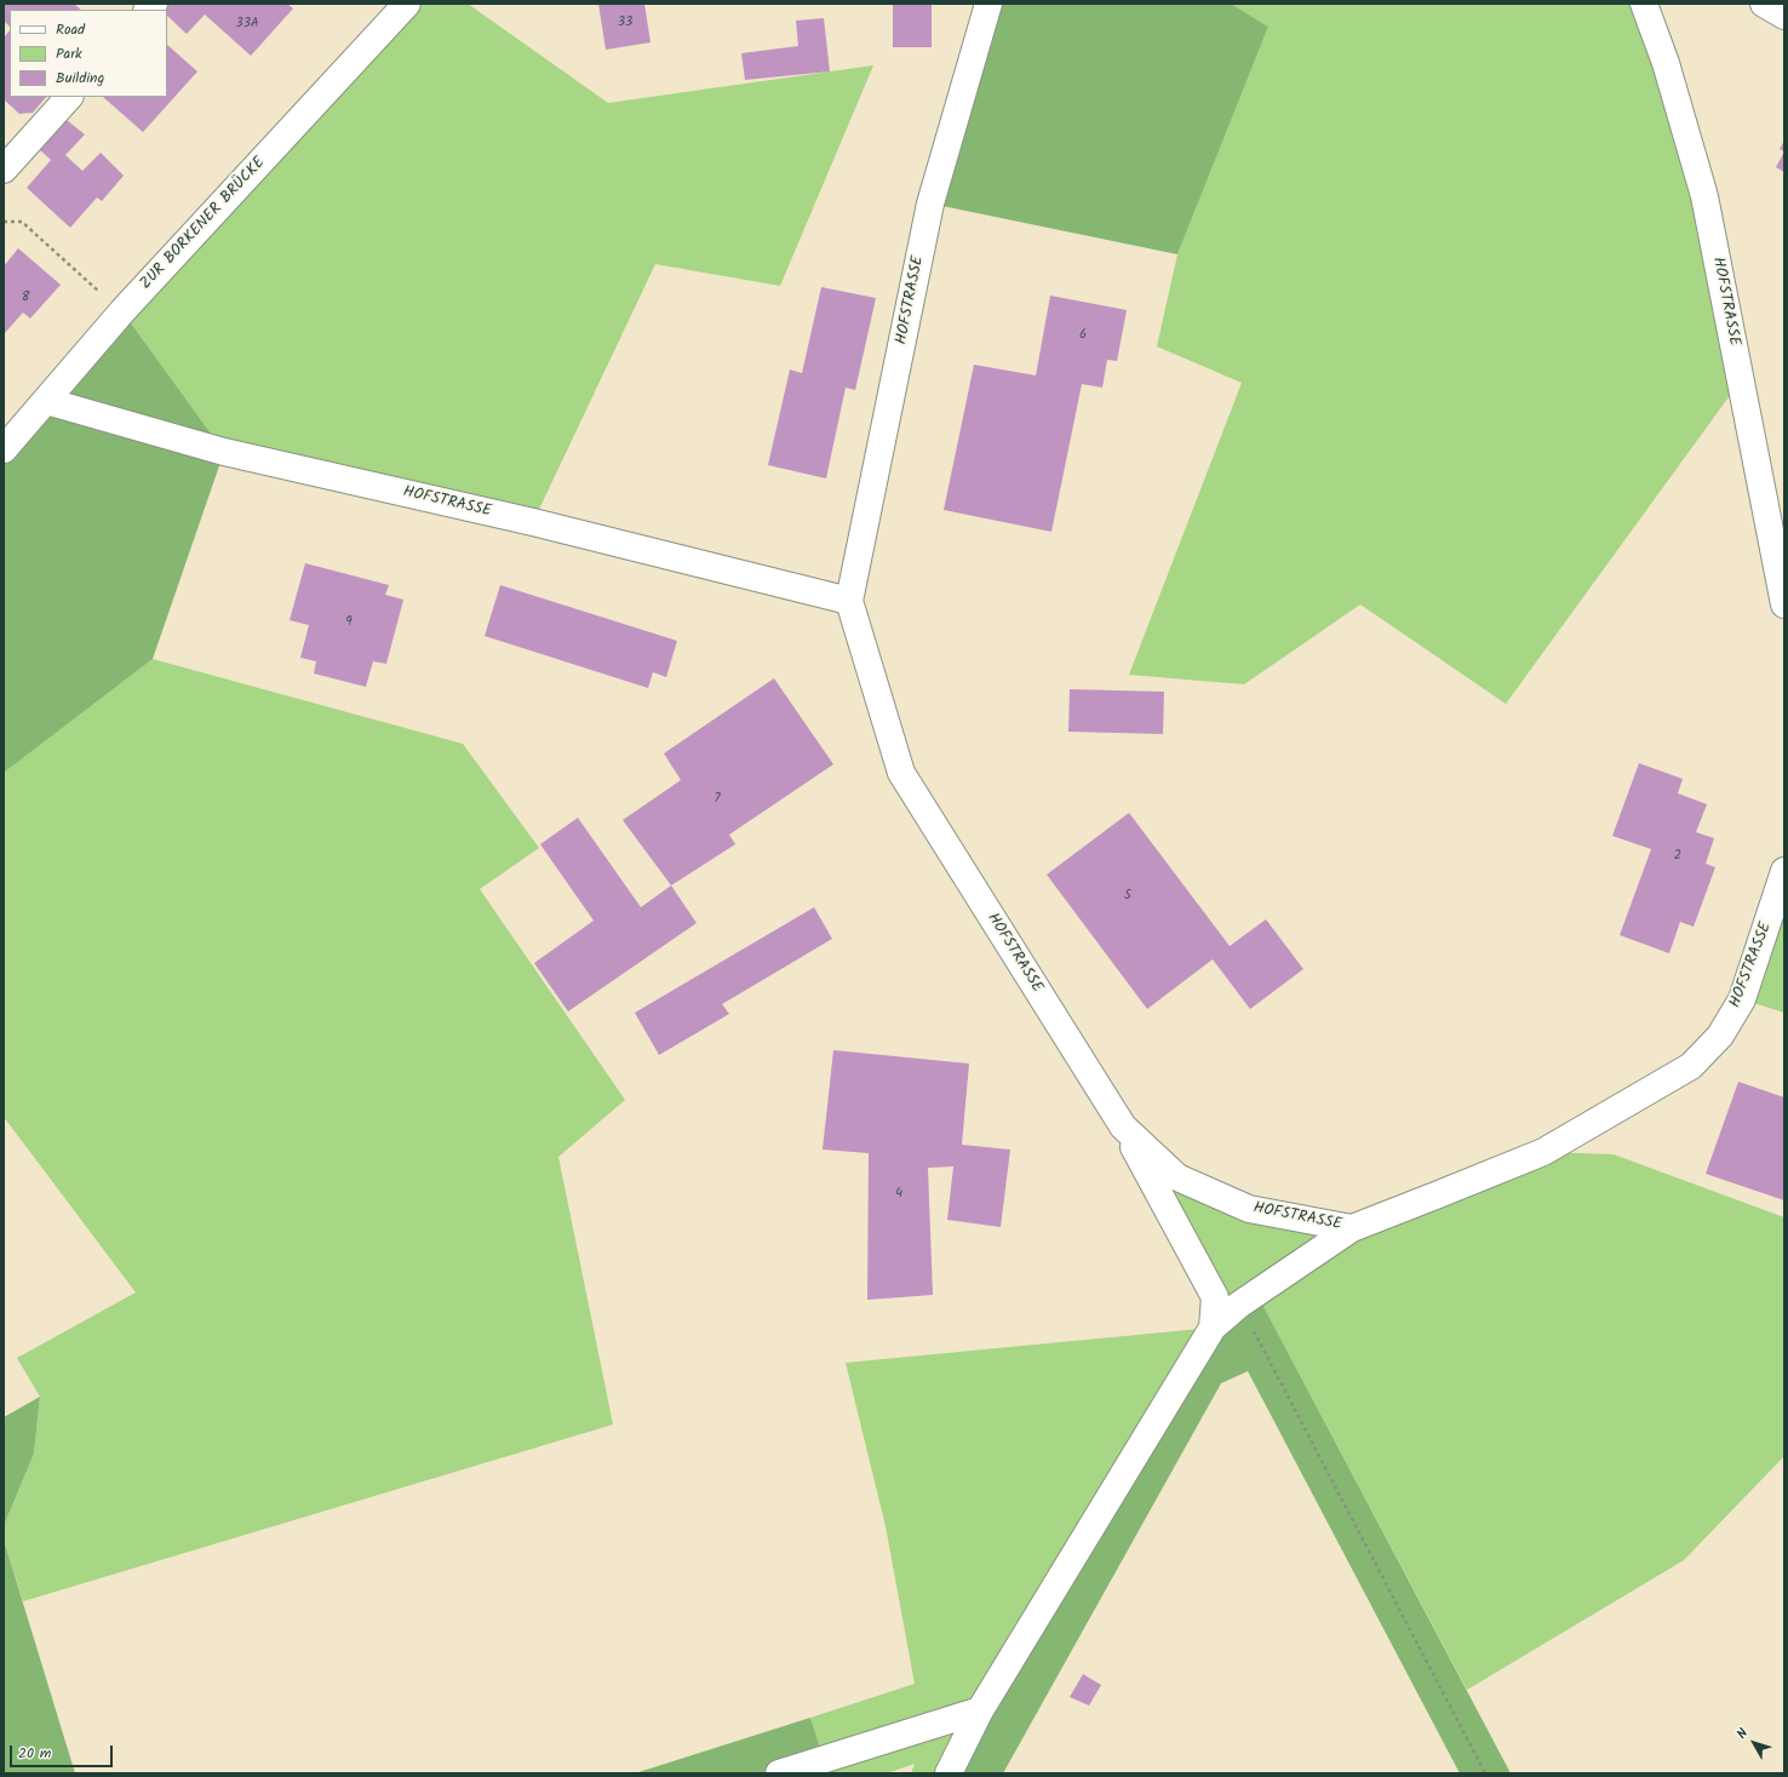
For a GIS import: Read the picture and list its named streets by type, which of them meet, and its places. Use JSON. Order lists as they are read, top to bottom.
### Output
{
  "streets": {
    "street": ["ZUR BORKENER BRÜCKE", "HOFSTRASSE"]
  },
  "crossings": [
    ["ZUR BORKENER BRÜCKE", "HOFSTRASSE"]
  ],
  "house_numbers": [
    "33",
    "33A",
    "8",
    "6",
    "9",
    "7",
    "2",
    "5",
    "4"
  ],
  "legend": ["Road", "Park", "Building"],
  "scale_bar": "20 m",
  "north": "top left"
}
